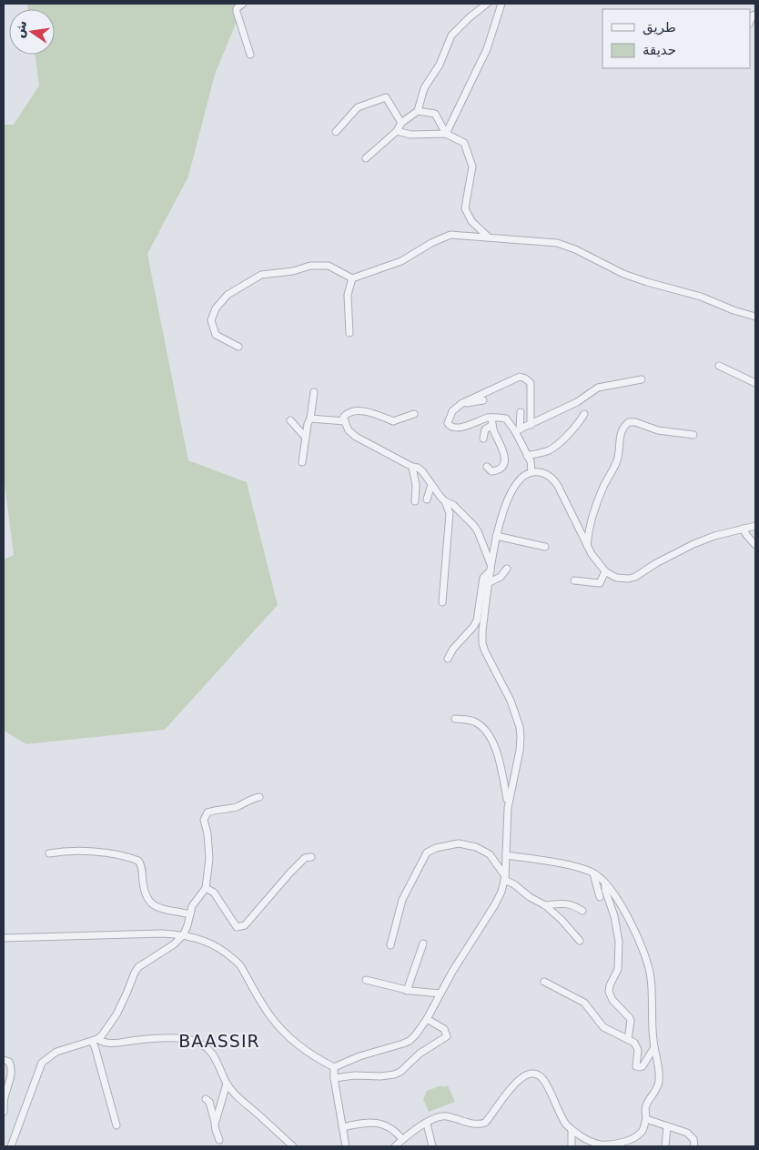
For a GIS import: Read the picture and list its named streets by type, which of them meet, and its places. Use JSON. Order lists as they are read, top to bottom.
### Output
{
  "districts": ["BAASSIR"],
  "legend": ["طريق", "حديقة"],
  "north": "left"
}
